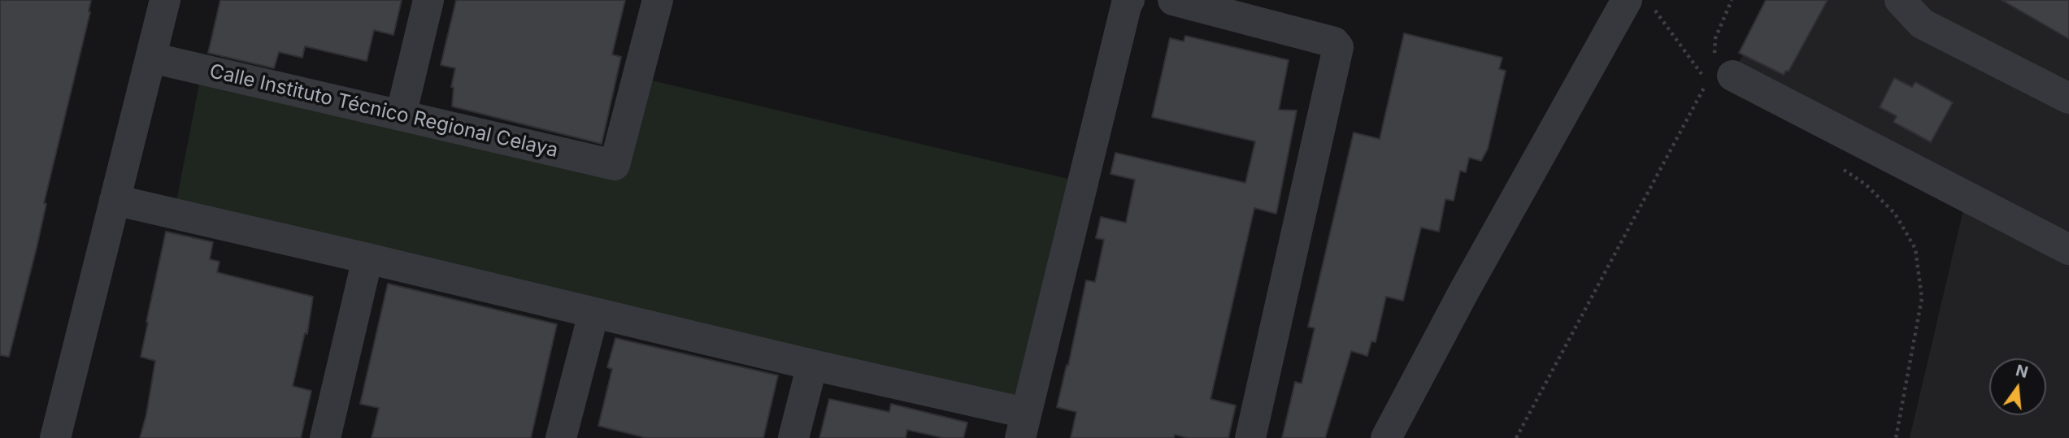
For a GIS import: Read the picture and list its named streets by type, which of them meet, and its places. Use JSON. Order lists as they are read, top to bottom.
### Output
{
  "streets": {
    "street": ["Calle Instituto Técnico Regional Celaya"]
  },
  "north": "top"
}
